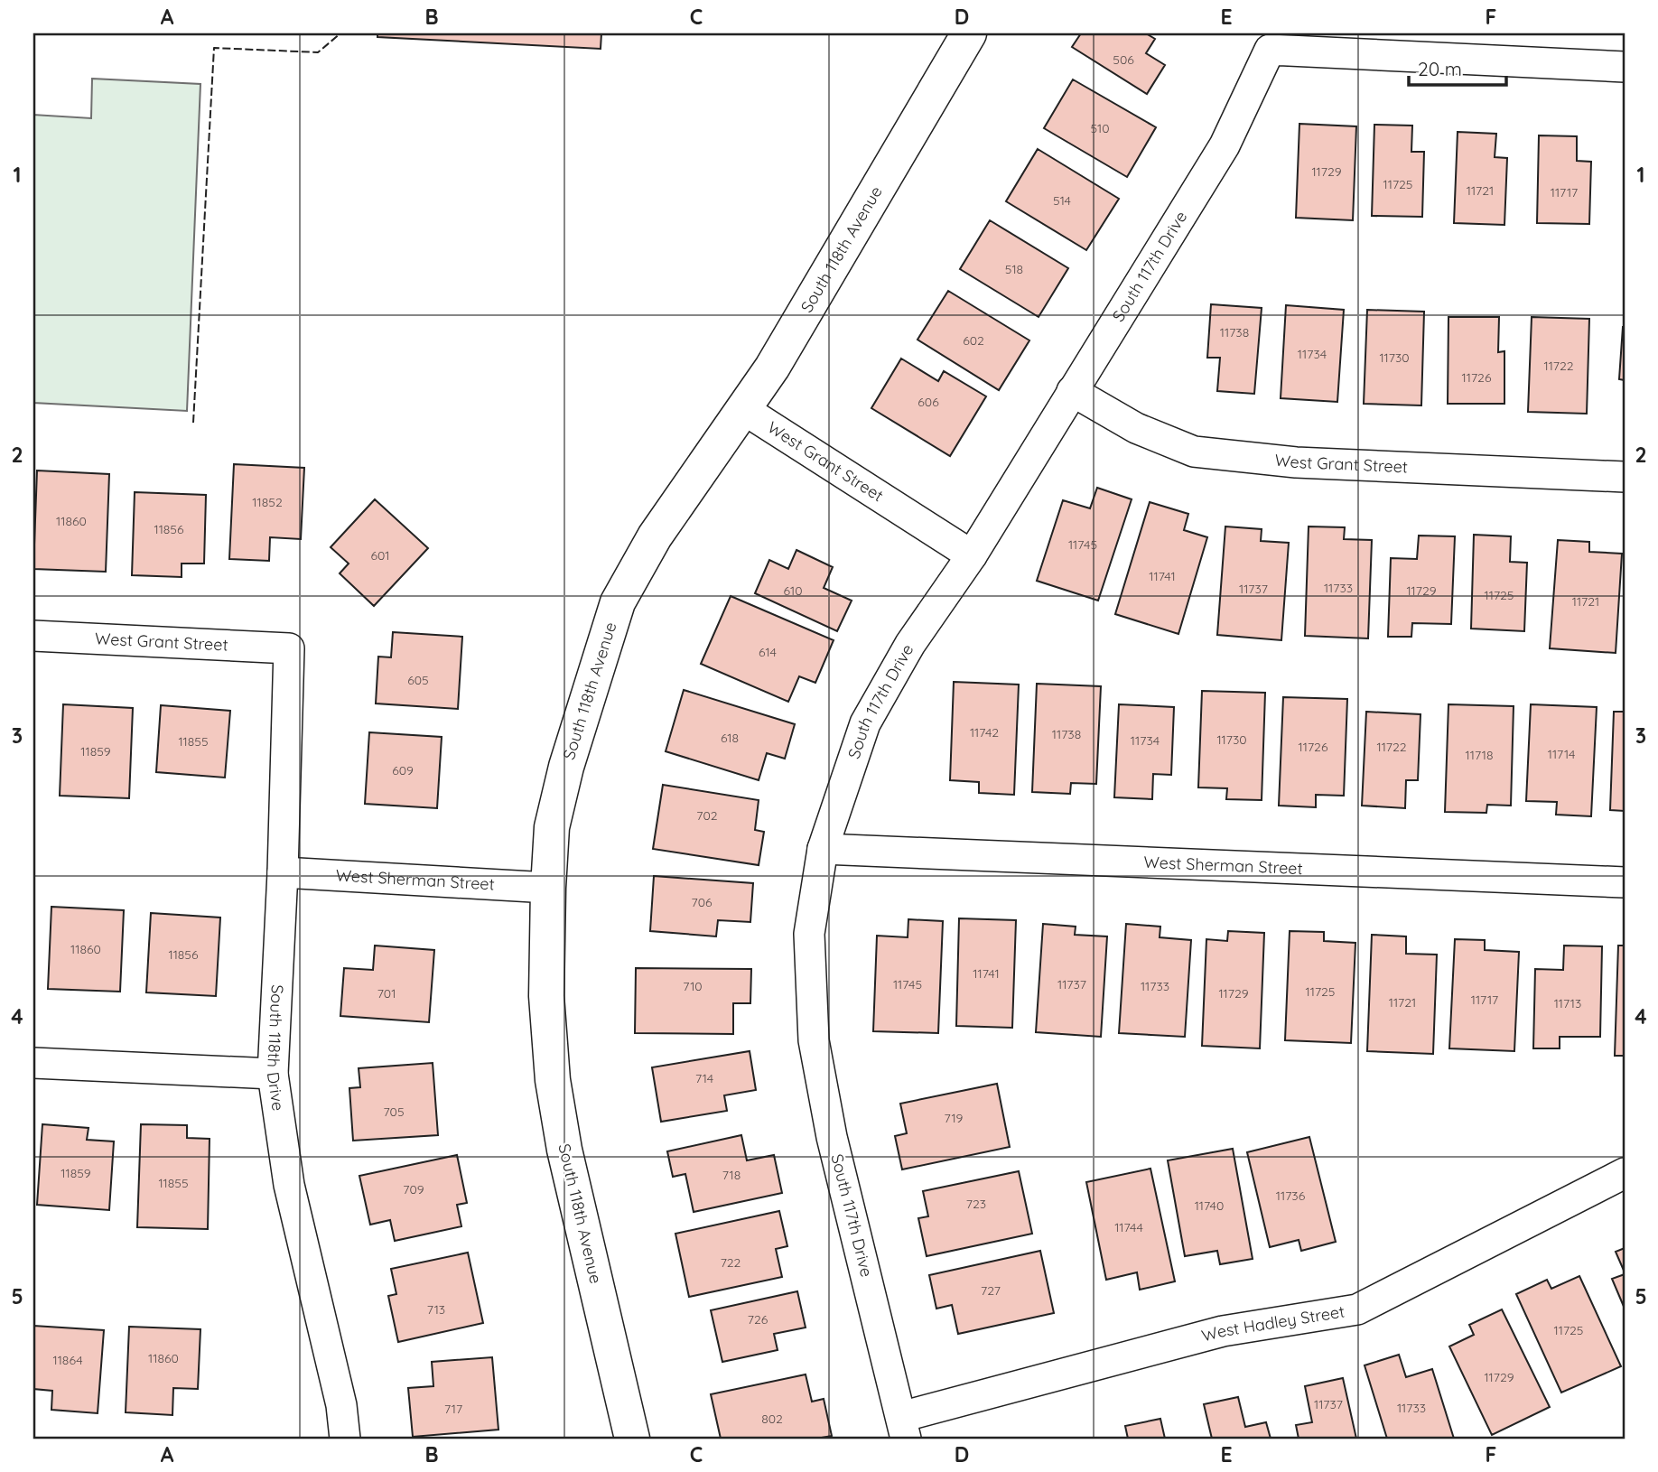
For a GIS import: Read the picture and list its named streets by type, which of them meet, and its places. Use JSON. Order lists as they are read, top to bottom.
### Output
{
  "streets": {
    "street": [
      "South 118th Avenue",
      "South 117th Drive",
      "West Grant Street",
      "West Sherman Street",
      "South 118th Drive",
      "West Hadley Street"
    ]
  },
  "crossings": [
    ["South 118th Avenue", "West Grant Street"],
    ["South 118th Avenue", "West Sherman Street"],
    ["South 117th Drive", "West Grant Street"],
    ["South 117th Drive", "West Sherman Street"],
    ["South 117th Drive", "West Hadley Street"],
    ["West Grant Street", "South 118th Drive"],
    ["West Sherman Street", "South 118th Drive"]
  ],
  "house_numbers": [
    "506",
    "510",
    "11729",
    "11725",
    "11721",
    "11717",
    "514",
    "518",
    "11738",
    "602",
    "11734",
    "11730",
    "11722",
    "11726",
    "606",
    "11852",
    "11860",
    "11856",
    "11745",
    "601",
    "11741",
    "11733",
    "11737",
    "610",
    "11729",
    "11725",
    "11721",
    "614",
    "605",
    "11742",
    "11738",
    "618",
    "11730",
    "11734",
    "11855",
    "11726",
    "11722",
    "11859",
    "11714",
    "11718",
    "609",
    "702",
    "706",
    "11860",
    "11856",
    "11741",
    "11745",
    "11737",
    "710",
    "11733",
    "11725",
    "701",
    "11729",
    "11717",
    "11721",
    "11713",
    "714",
    "705",
    "719",
    "11859",
    "718",
    "11855",
    "709",
    "11736",
    "723",
    "11740",
    "11744",
    "722",
    "727",
    "713",
    "726",
    "11725",
    "11860",
    "11864",
    "11729",
    "11737",
    "11733",
    "717",
    "802"
  ],
  "scale_bar": "20 m",
  "grid": {
    "columns": [
      "A",
      "B",
      "C",
      "D",
      "E",
      "F"
    ],
    "rows": [
      "1",
      "2",
      "3",
      "4",
      "5"
    ]
  }
}
